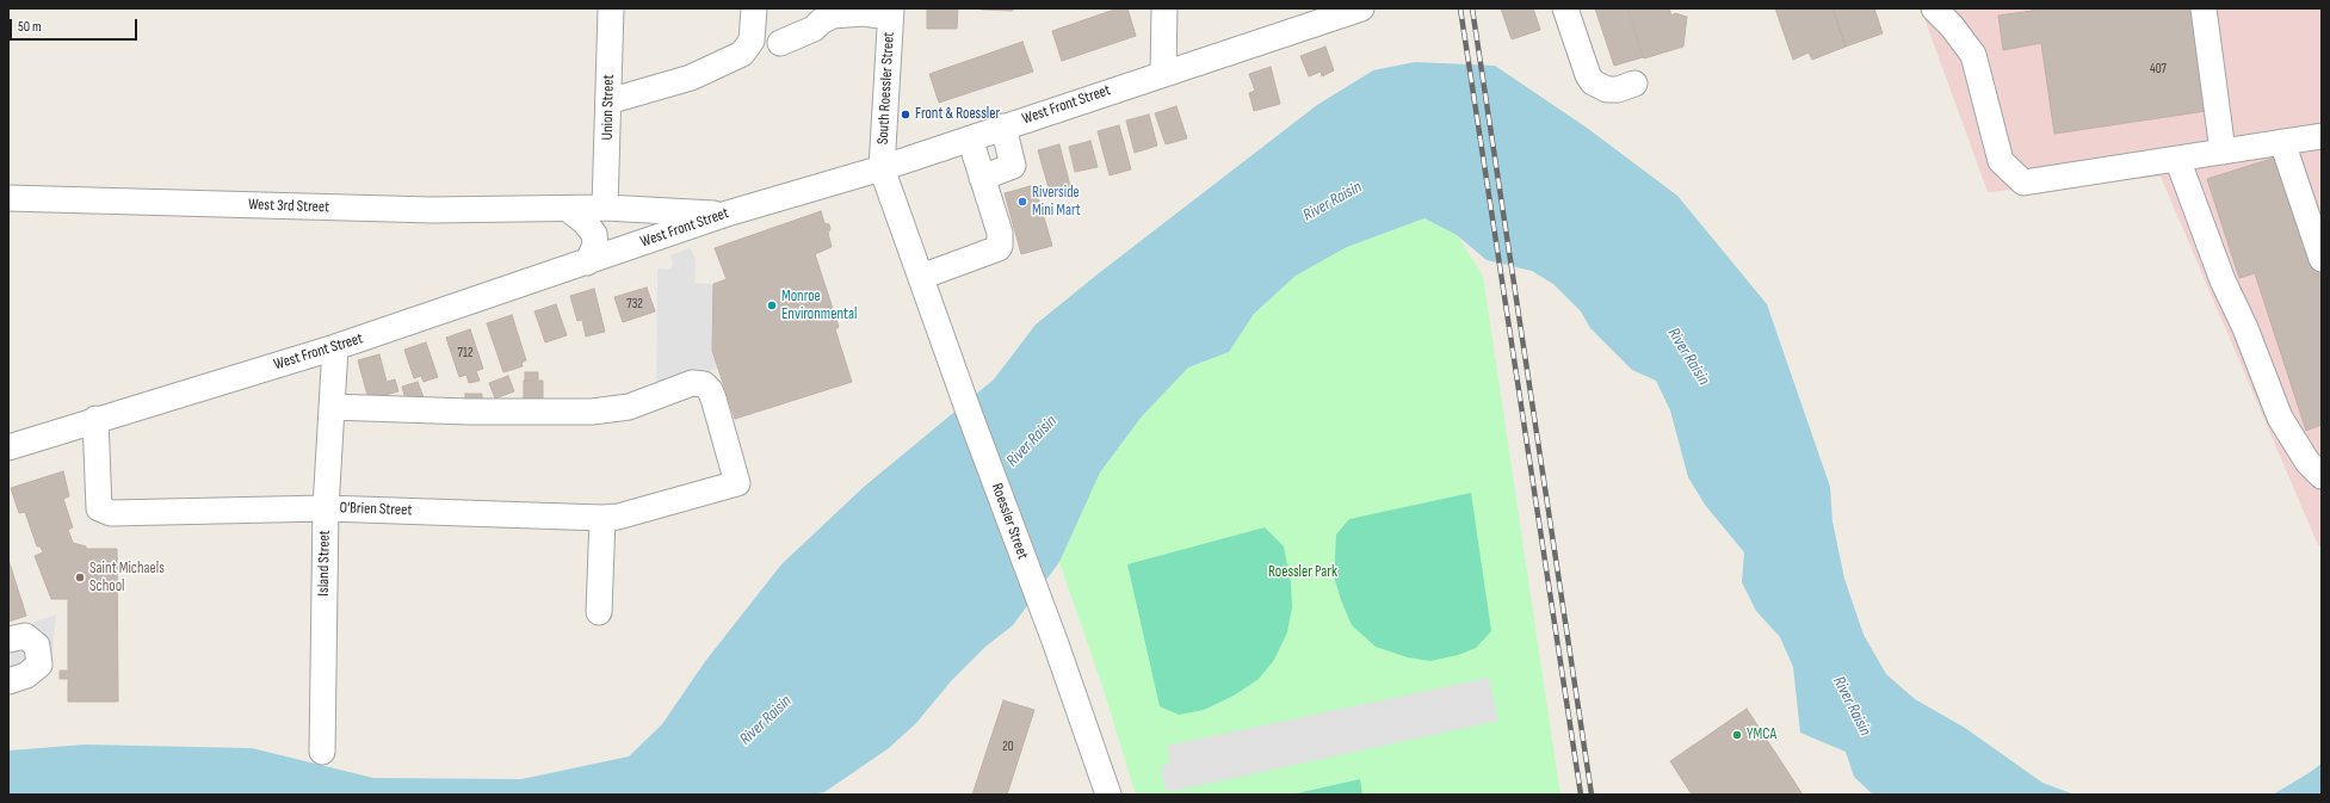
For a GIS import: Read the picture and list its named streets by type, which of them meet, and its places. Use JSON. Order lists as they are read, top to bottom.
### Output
{
  "streets": {
    "street": [
      "South Roessler Street",
      "West Front Street",
      "Union Street",
      "West 3rd Street",
      "O'Brien Street",
      "Roessler Street",
      "Island Street"
    ]
  },
  "crossings": [
    ["South Roessler Street", "West Front Street"],
    ["South Roessler Street", "Roessler Street"],
    ["West Front Street", "West 3rd Street"],
    ["West Front Street", "O'Brien Street"],
    ["West Front Street", "Roessler Street"],
    ["West Front Street", "Island Street"],
    ["Union Street", "West 3rd Street"],
    ["O'Brien Street", "Island Street"]
  ],
  "water": ["River Raisin"],
  "parks": ["Roessler Park"],
  "places": [
    "Front & Roessler",
    "Riverside Mini Mart",
    "Monroe Environmental",
    "Saint Michaels School",
    "YMCA"
  ],
  "house_numbers": [
    "407",
    "732",
    "712",
    "20"
  ],
  "scale_bar": "50 m"
}
